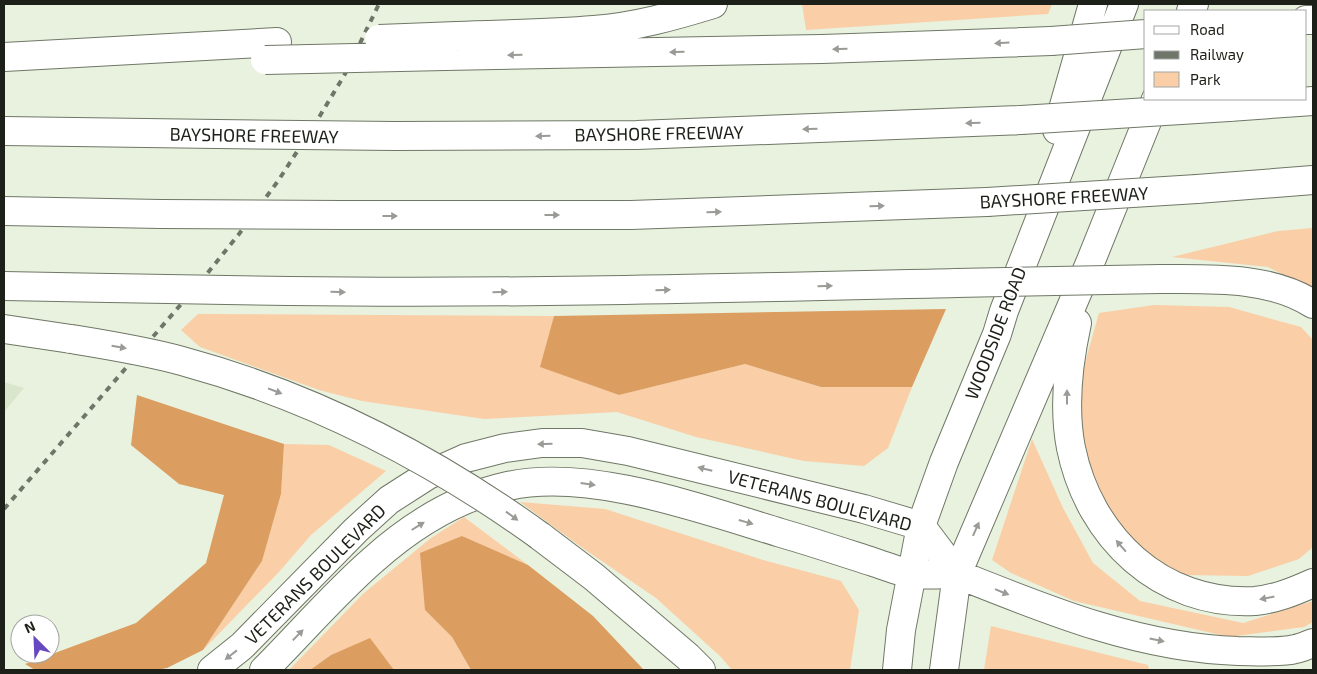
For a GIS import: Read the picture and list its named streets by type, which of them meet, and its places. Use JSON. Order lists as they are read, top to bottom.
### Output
{
  "streets": {
    "main road": ["BAYSHORE FREEWAY", "WOODSIDE ROAD", "VETERANS BOULEVARD"]
  },
  "crossings": [
    ["WOODSIDE ROAD", "VETERANS BOULEVARD"]
  ],
  "legend": ["Road", "Railway", "Park"],
  "north": "top left"
}
